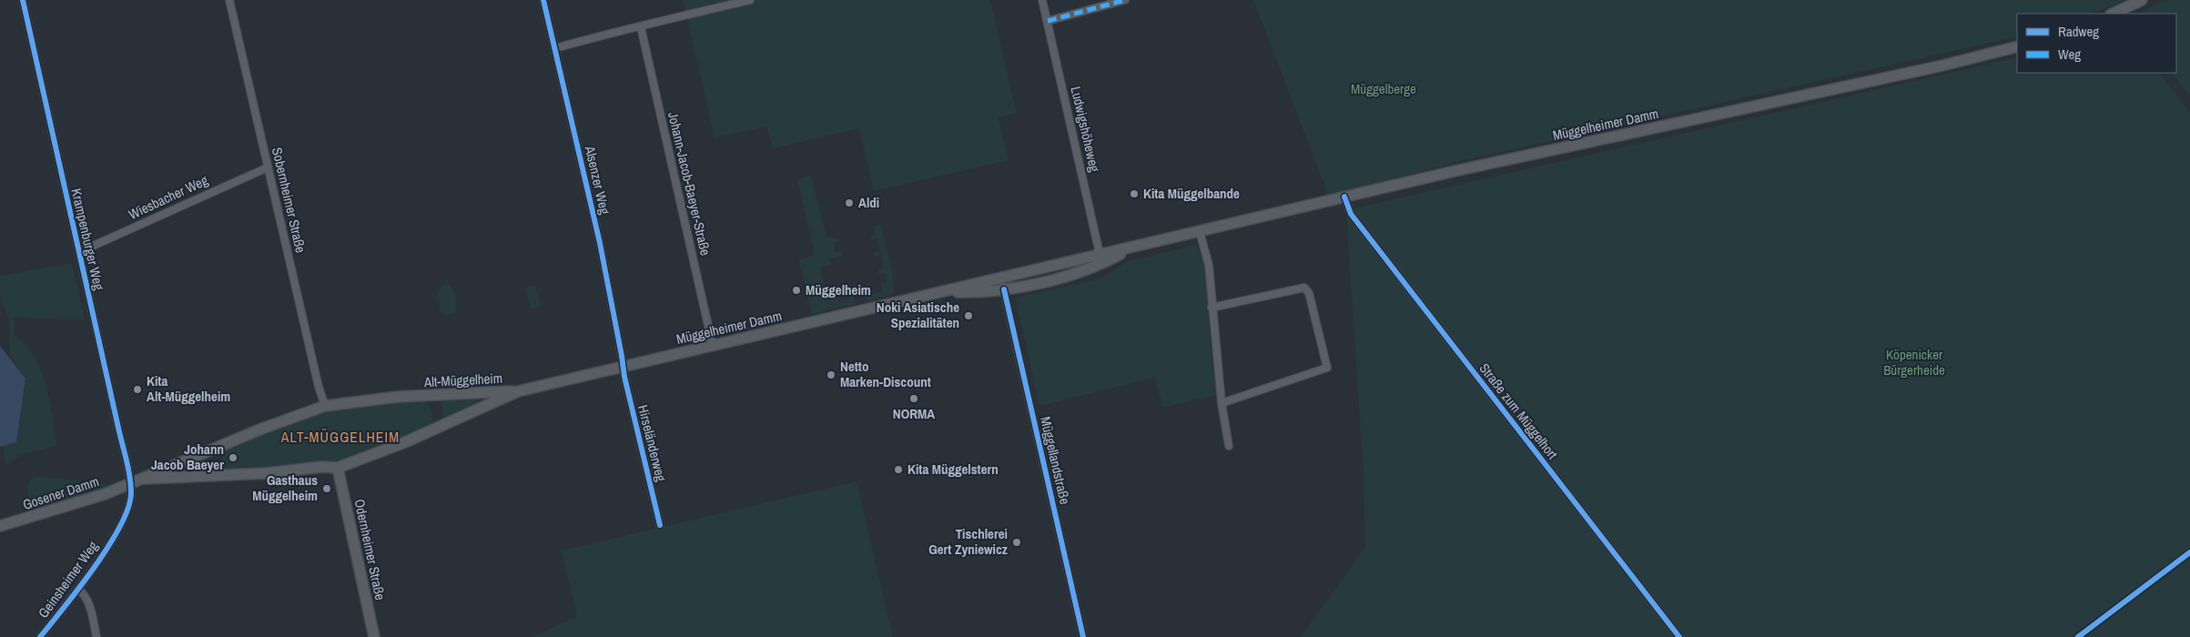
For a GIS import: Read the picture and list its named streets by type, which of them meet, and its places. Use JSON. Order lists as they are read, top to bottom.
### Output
{
  "streets": {
    "main road": [
      "Müggelheimer Damm",
      "Alt-Müggelheim",
      "Gosener Damm",
      "Odernheimer Straße"
    ],
    "street": [
      "Ludwigshöheweg",
      "Alsenzer Weg",
      "Johann-Jacob-Baeyer-Straße",
      "Wiesbacher Weg",
      "Sobernheimer Straße",
      "Krampenburger Weg",
      "Straße zum Müggelhort",
      "Hirseländerweg",
      "Müggellandstraße",
      "Geinsheimer Weg"
    ]
  },
  "crossings": [
    ["Müggelheimer Damm", "Ludwigshöheweg"],
    ["Müggelheimer Damm", "Alsenzer Weg"],
    ["Müggelheimer Damm", "Johann-Jacob-Baeyer-Straße"],
    ["Müggelheimer Damm", "Alt-Müggelheim"],
    ["Müggelheimer Damm", "Straße zum Müggelhort"],
    ["Müggelheimer Damm", "Hirseländerweg"],
    ["Müggelheimer Damm", "Müggellandstraße"],
    ["Alsenzer Weg", "Hirseländerweg"],
    ["Wiesbacher Weg", "Sobernheimer Straße"],
    ["Wiesbacher Weg", "Krampenburger Weg"],
    ["Sobernheimer Straße", "Alt-Müggelheim"],
    ["Krampenburger Weg", "Alt-Müggelheim"],
    ["Krampenburger Weg", "Gosener Damm"],
    ["Krampenburger Weg", "Geinsheimer Weg"],
    ["Alt-Müggelheim", "Gosener Damm"],
    ["Alt-Müggelheim", "Odernheimer Straße"],
    ["Alt-Müggelheim", "Geinsheimer Weg"],
    ["Gosener Damm", "Geinsheimer Weg"]
  ],
  "districts": ["ALT-MÜGGELHEIM"],
  "parks": ["Müggelberge", "Köpenicker Bürgerheide"],
  "places": [
    "Kita Müggelbande",
    "Aldi",
    "Müggelheim",
    "Noki Asiatische Spezialitäten",
    "Netto Marken-Discount",
    "Kita Alt-Müggelheim",
    "NORMA",
    "Johann Jacob Baeyer",
    "Kita Müggelstern",
    "Gasthaus Müggelheim",
    "Tischlerei Gert Zyniewicz"
  ],
  "legend": ["Radweg", "Weg"]
}
